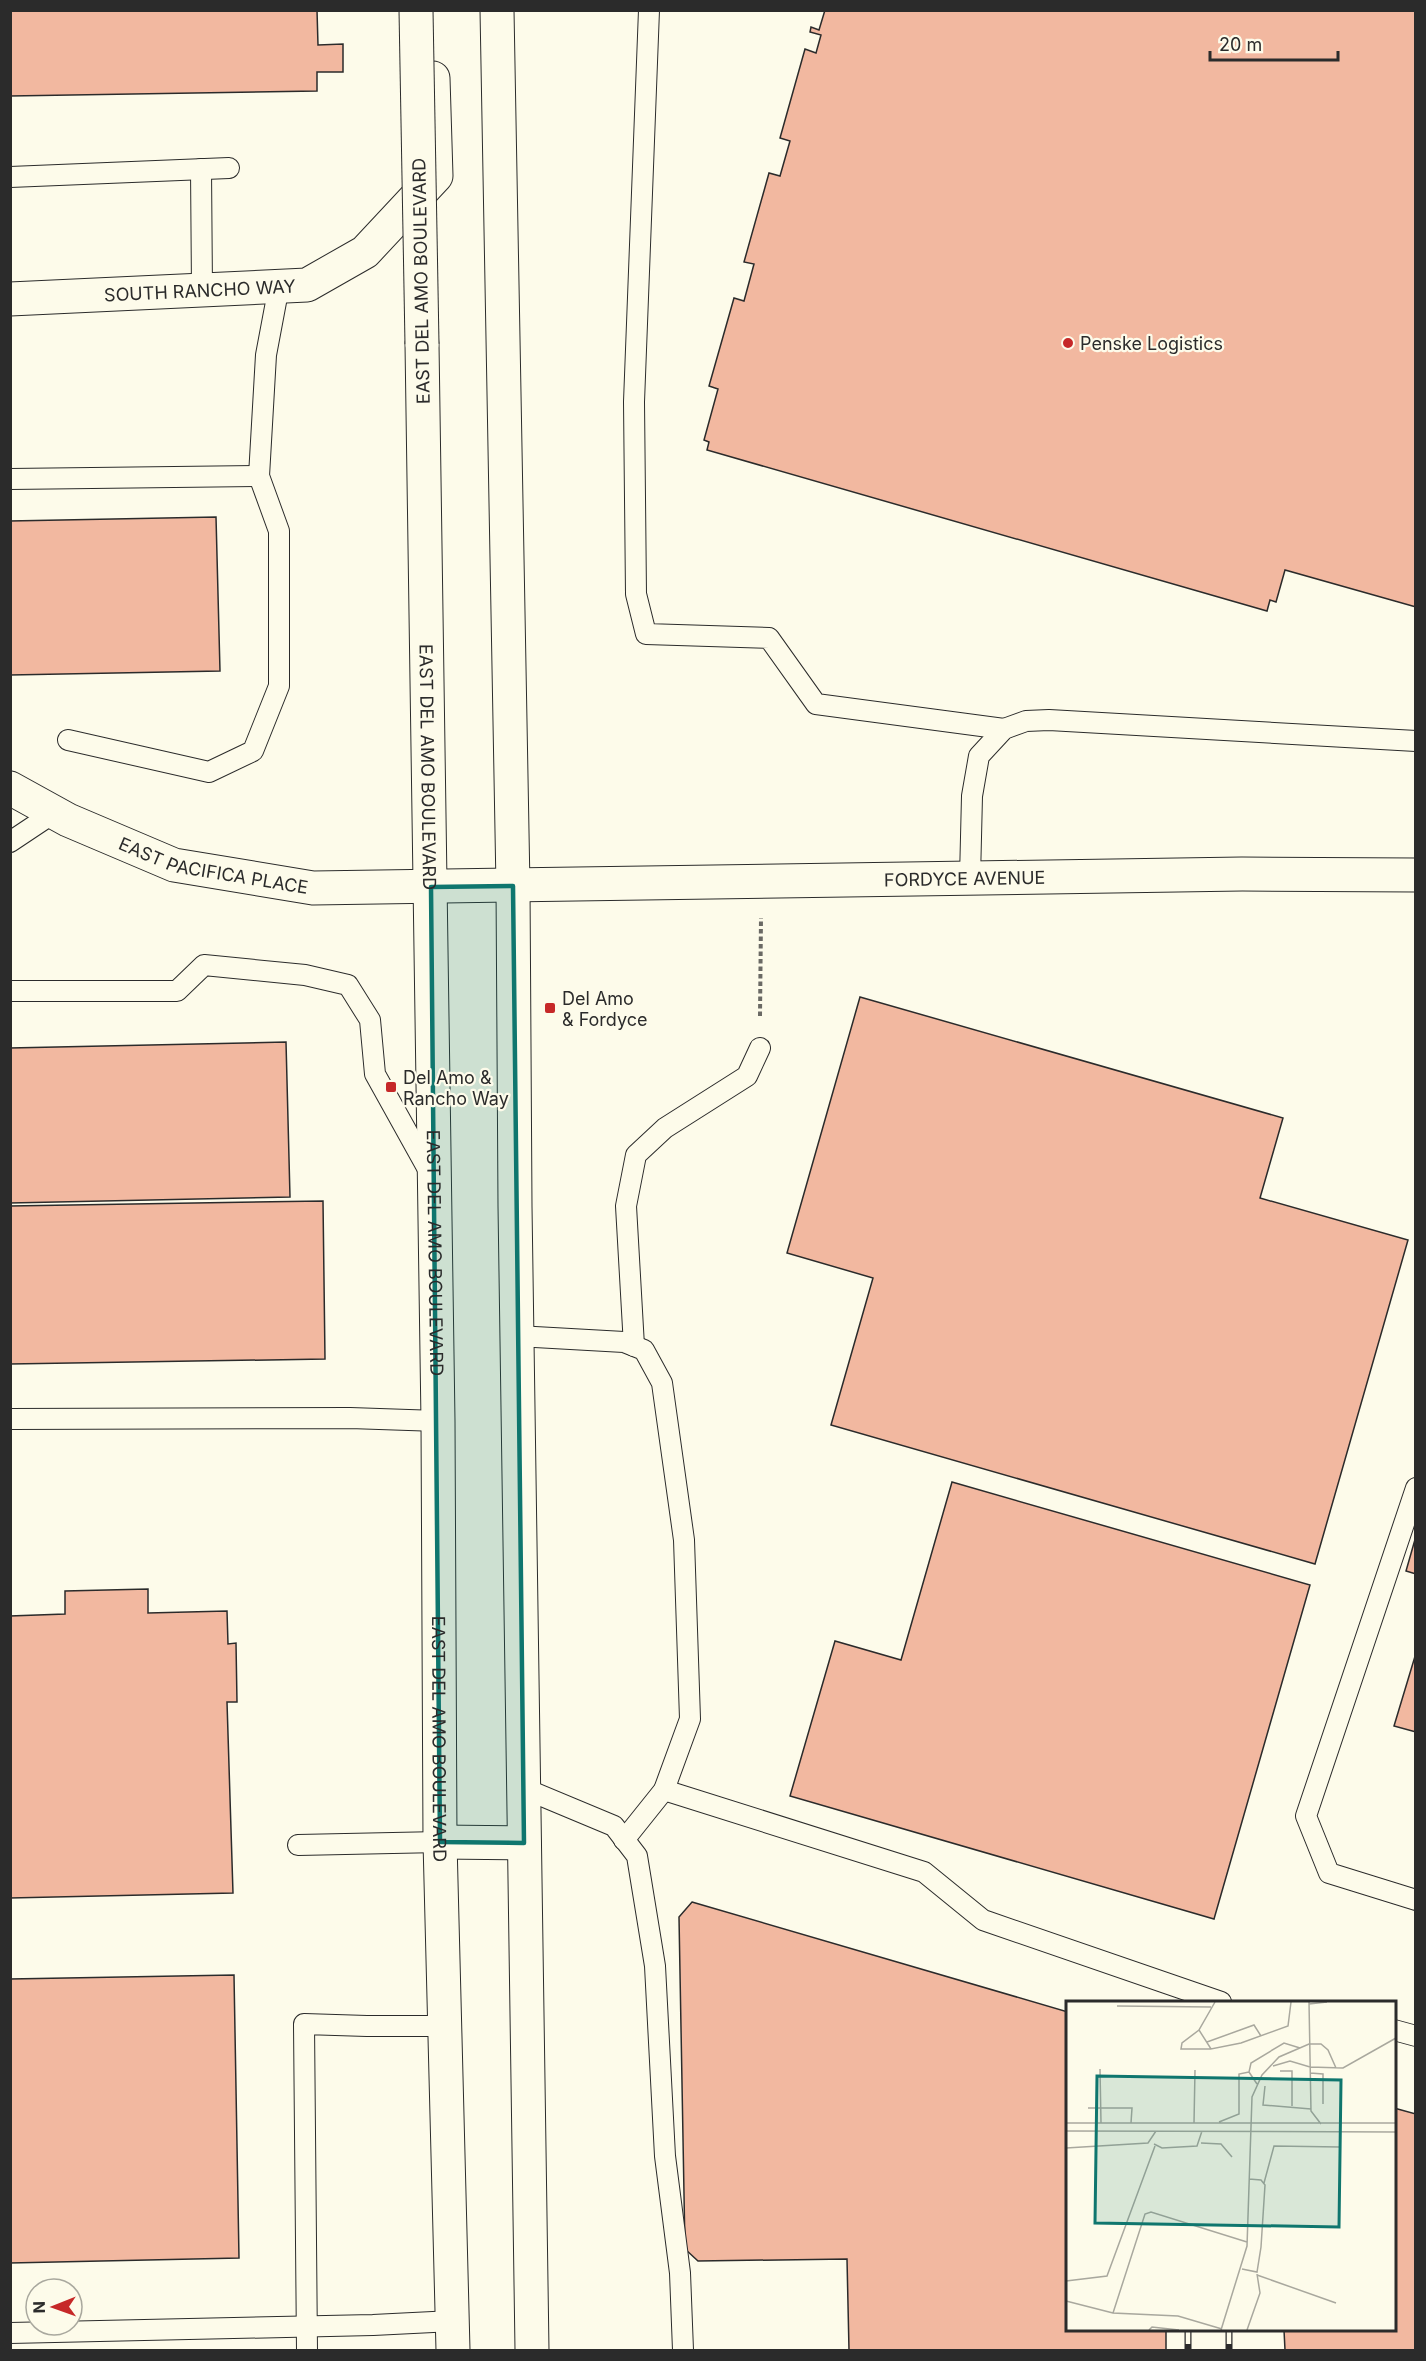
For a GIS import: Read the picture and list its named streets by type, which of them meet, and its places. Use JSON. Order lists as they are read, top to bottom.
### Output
{
  "streets": {
    "main road": [
      "EAST DEL AMO BOULEVARD",
      "SOUTH RANCHO WAY",
      "EAST PACIFICA PLACE",
      "FORDYCE AVENUE"
    ]
  },
  "crossings": [
    ["EAST DEL AMO BOULEVARD", "EAST PACIFICA PLACE"],
    ["EAST PACIFICA PLACE", "FORDYCE AVENUE"]
  ],
  "places": {
    "other": ["Penske Logistics"],
    "transit": ["Del Amo & Fordyce", "Del Amo & Rancho Way"]
  },
  "scale_bar": "20 m",
  "north": "left"
}
